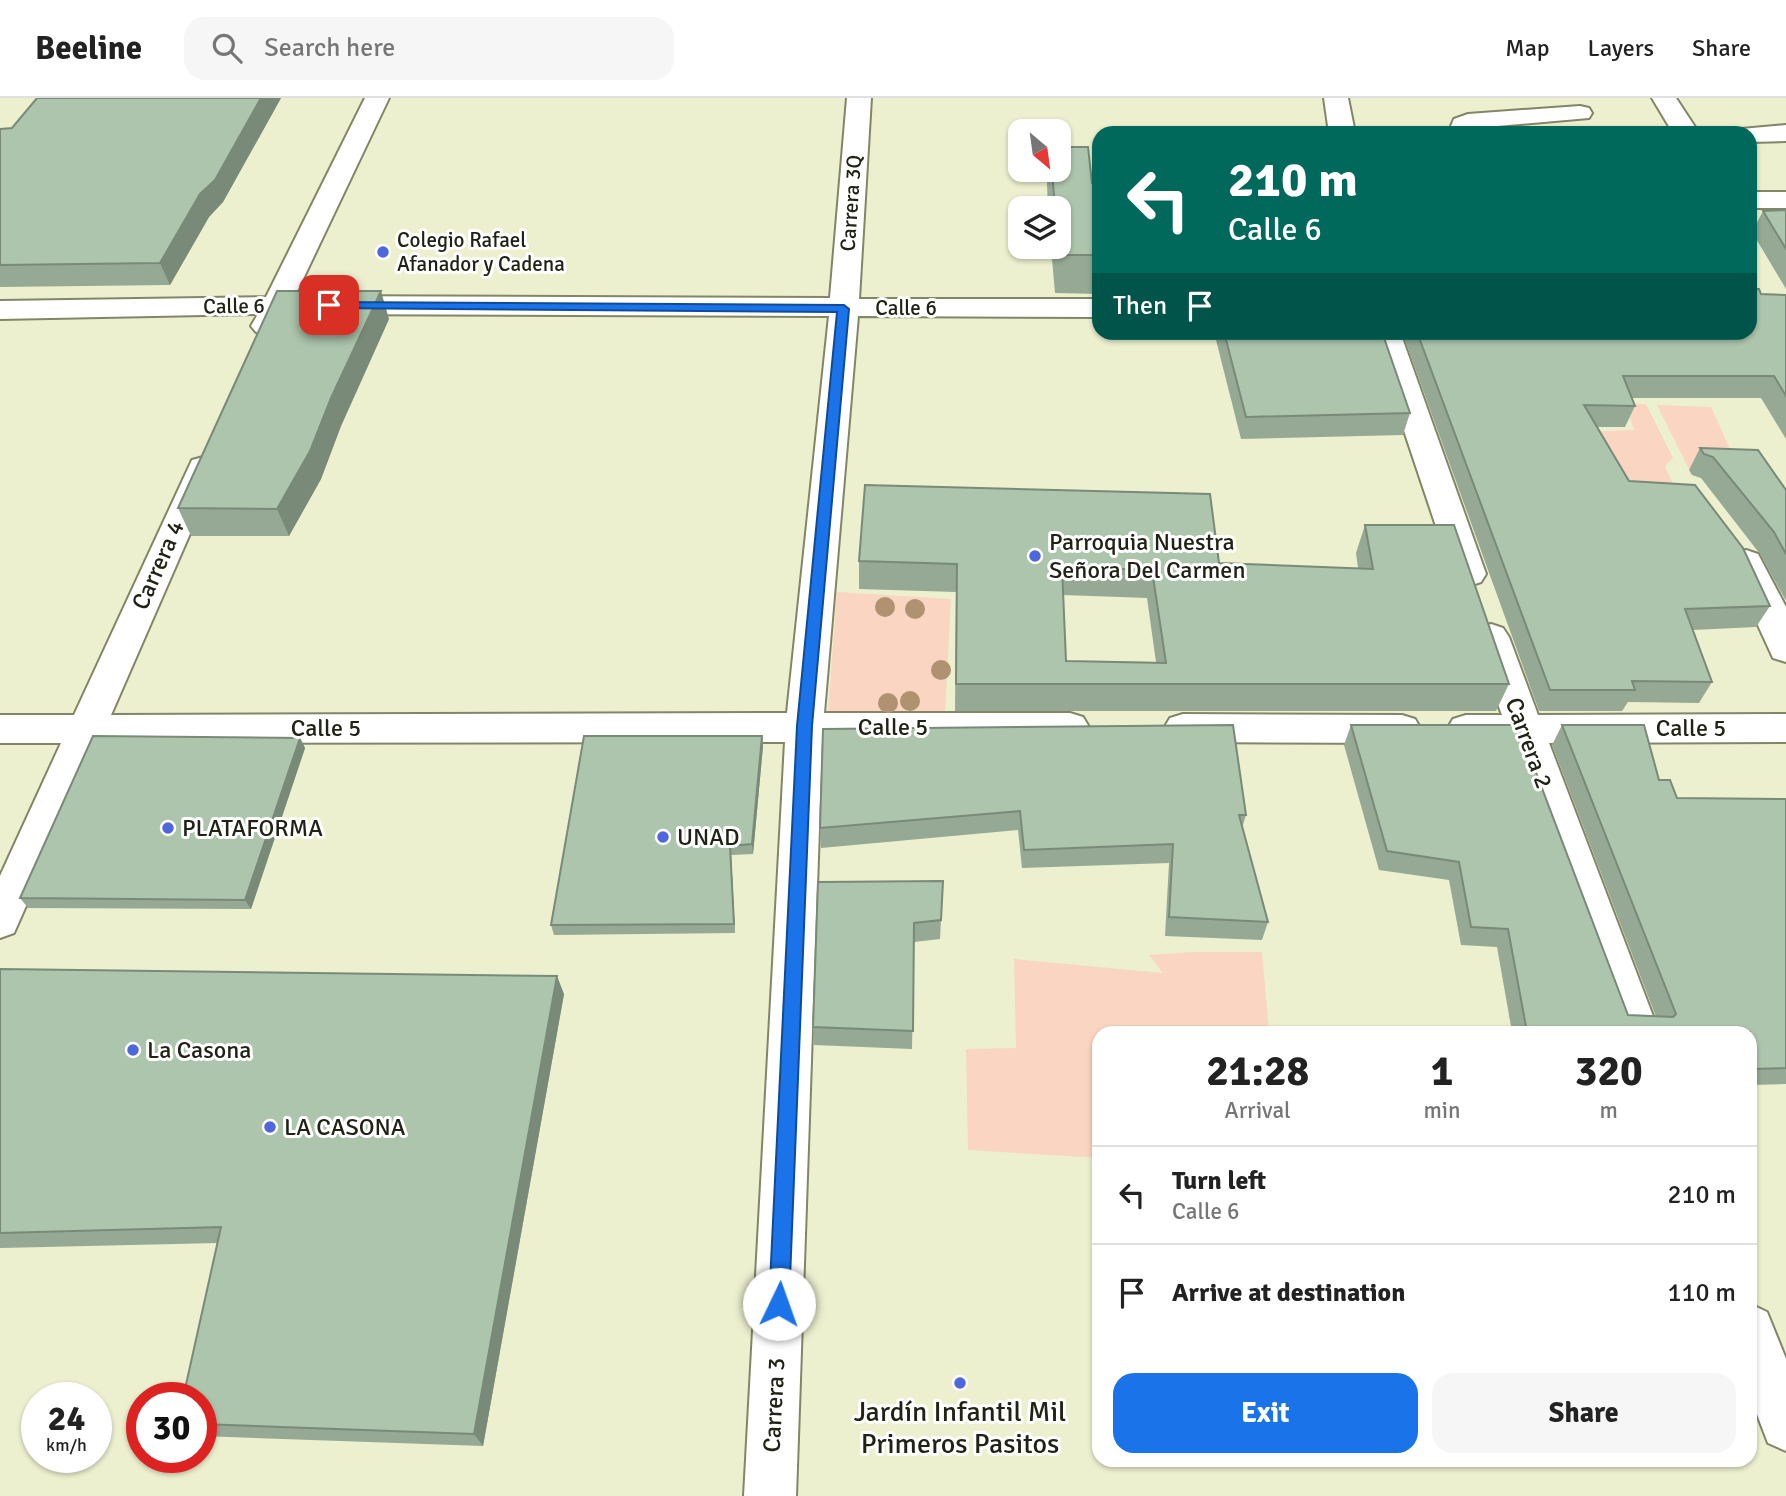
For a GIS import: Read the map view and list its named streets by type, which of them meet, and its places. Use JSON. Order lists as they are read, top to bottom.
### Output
{
  "streets": {
    "street": [
      "Carrera 3Q",
      "Calle 6",
      "Carrera 4",
      "Calle 5",
      "Carrera 2",
      "Carrera 3"
    ]
  },
  "crossings": [
    ["Carrera 3Q", "Calle 6"],
    ["Carrera 3Q", "Carrera 3"],
    ["Calle 6", "Carrera 3"],
    ["Carrera 4", "Calle 5"],
    ["Calle 5", "Carrera 2"],
    ["Calle 5", "Carrera 3"]
  ],
  "places": [
    "Colegio Rafael Afanador y Cadena",
    "Parroquia Nuestra Señora Del Carmen",
    "PLATAFORMA",
    "UNAD",
    "La Casona",
    "LA CASONA",
    "Jardín Infantil Mil Primeros Pasitos"
  ],
  "north": "bottom right",
  "page": {
    "header": "Beeline",
    "search": "Search here",
    "nav": ["Map", "Layers", "Share"],
    "turn": ["210 m", "Calle 6"],
    "then": "Then",
    "eta": [
      "21:28",
      "Arrival",
      "1",
      "min",
      "320",
      "m"
    ],
    "list": [
      {
        "name": "Turn left",
        "note": "Calle 6",
        "value": "210 m"
      },
      {
        "name": "Arrive at destination",
        "value": "110 m"
      }
    ],
    "buttons": ["Exit", "Share"],
    "speed": "24 km/h",
    "limit": "30"
  }
}
